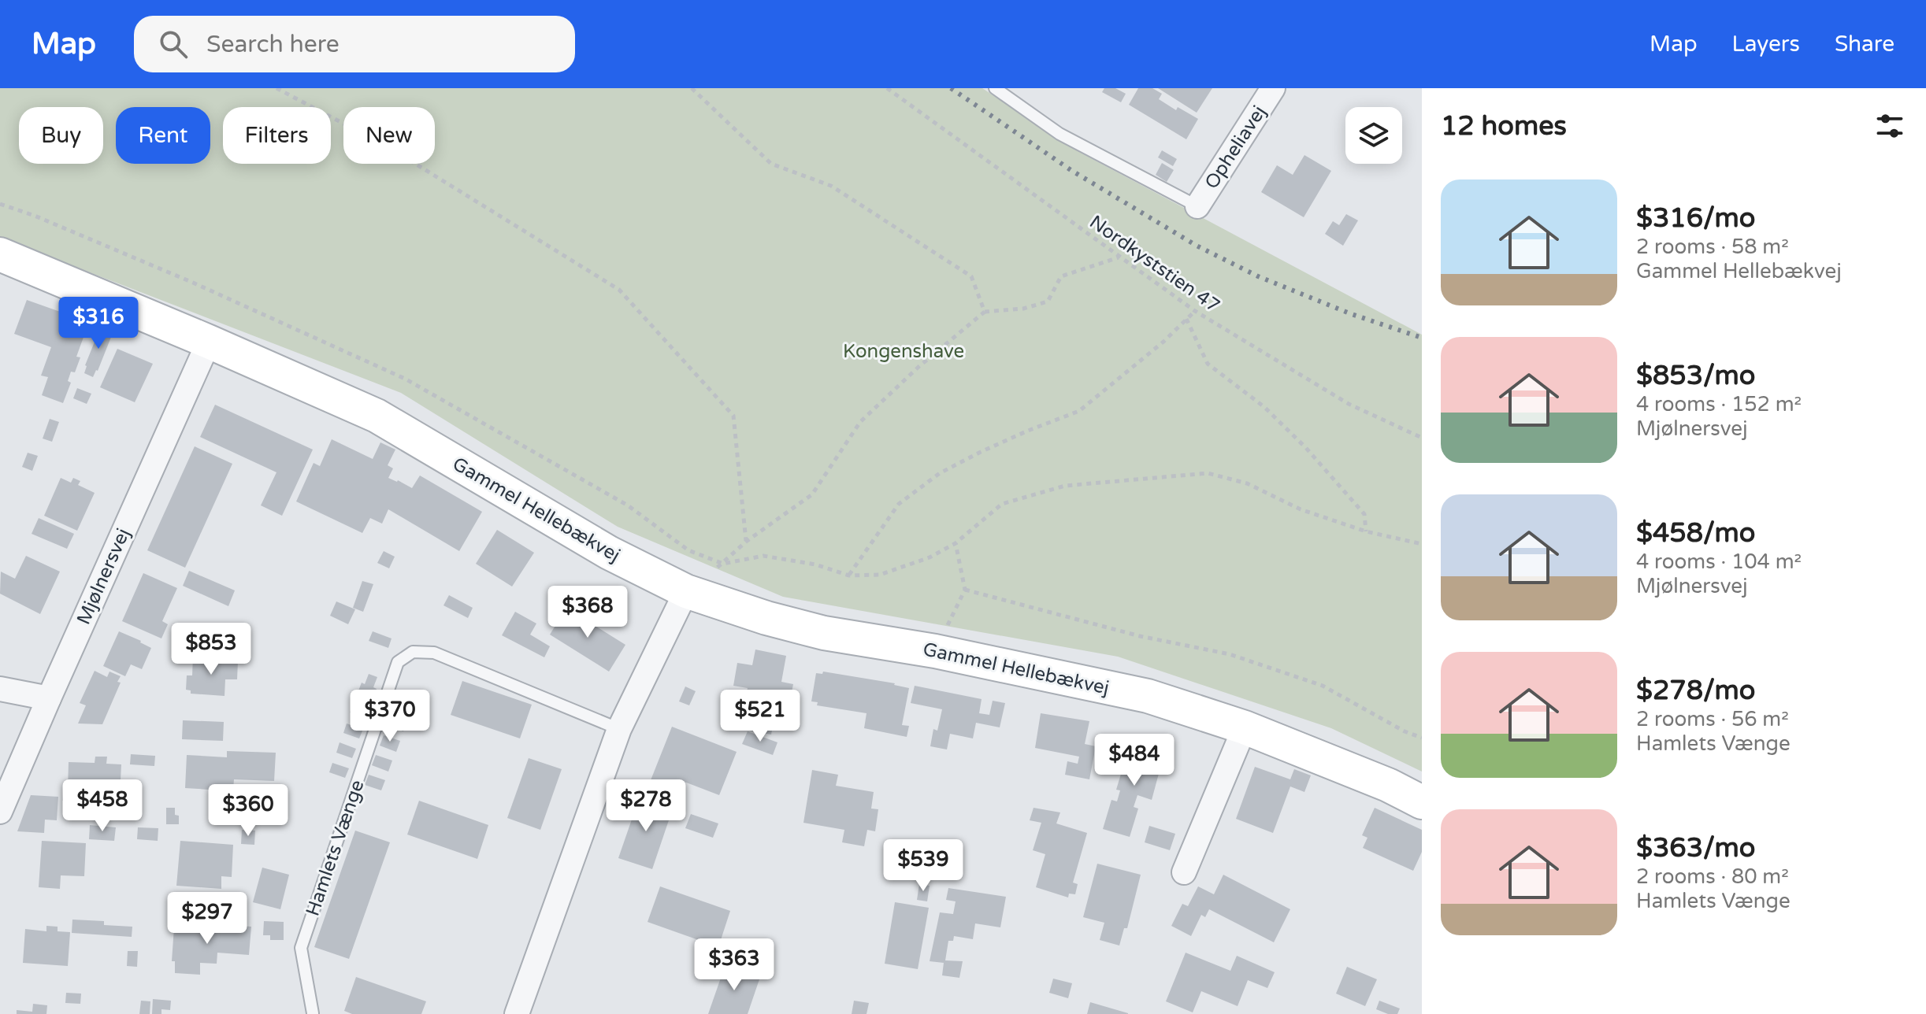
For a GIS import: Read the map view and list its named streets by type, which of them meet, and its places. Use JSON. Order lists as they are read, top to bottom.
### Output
{
  "streets": {
    "main road": ["Gammel Hellebækvej"],
    "street": ["Opheliavej", "Mjølnersvej"],
    "lane": ["Hamlets Vænge"],
    "path": ["Nordkyststien 47"]
  },
  "crossings": [
    ["Gammel Hellebækvej", "Mjølnersvej"]
  ],
  "parks": ["Kongenshave"],
  "page": {
    "header": "Map",
    "search": "Search here",
    "nav": ["Map", "Layers", "Share"],
    "heading": "12 homes",
    "chip": [
      "Buy",
      "Rent",
      "Filters",
      "New"
    ],
    "list": [
      {
        "name": "$316/mo",
        "note": "2 rooms · 58 m² · Gammel Hellebækvej"
      },
      {
        "name": "$853/mo",
        "note": "4 rooms · 152 m² · Mjølnersvej"
      },
      {
        "name": "$458/mo",
        "note": "4 rooms · 104 m² · Mjølnersvej"
      },
      {
        "name": "$278/mo",
        "note": "2 rooms · 56 m² · Hamlets Vænge"
      },
      {
        "name": "$363/mo",
        "note": "2 rooms · 80 m² · Hamlets Vænge"
      }
    ],
    "price": [
      "$316",
      "$368",
      "$853",
      "$370",
      "$521",
      "$484",
      "$458",
      "$278",
      "$360",
      "$539",
      "$297",
      "$363"
    ]
  }
}
